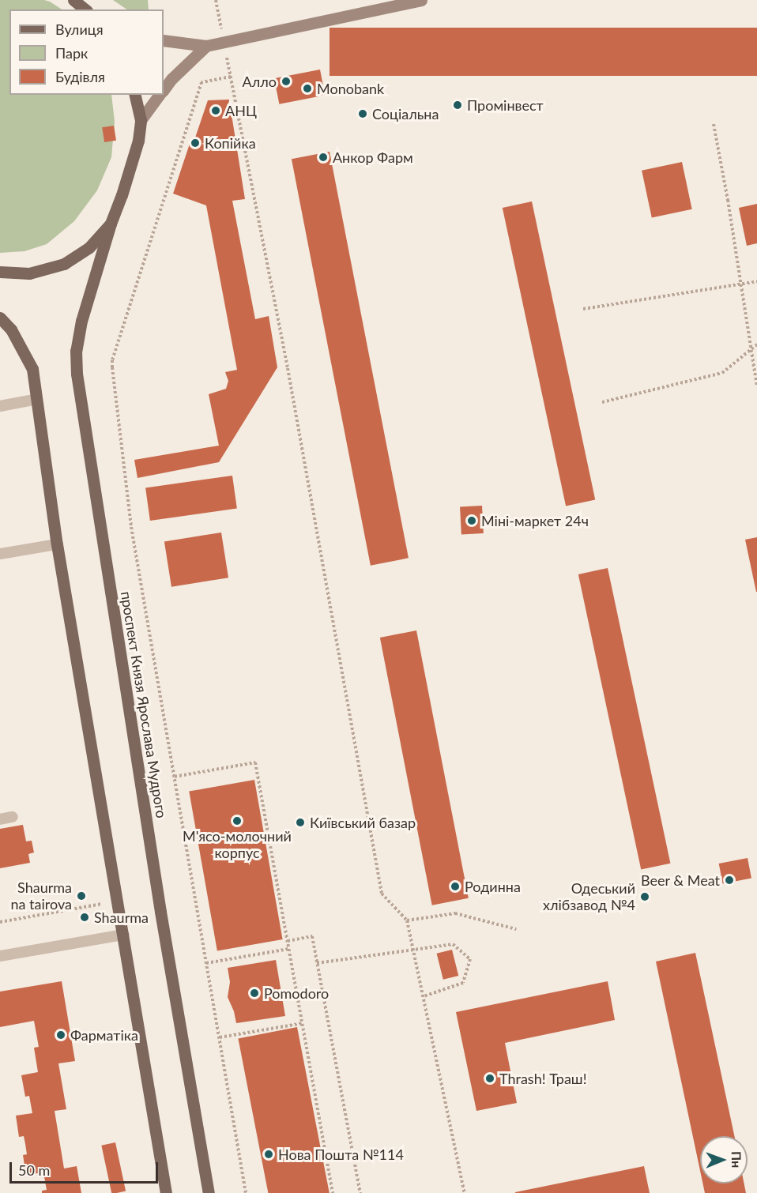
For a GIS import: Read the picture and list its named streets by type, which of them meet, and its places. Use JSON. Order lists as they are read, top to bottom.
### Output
{
  "streets": {
    "main road": ["проспект Князя Ярослава Мудрого"]
  },
  "places": [
    "Алло",
    "Monobank",
    "Промінвест",
    "АНЦ",
    "Соціальна",
    "Копійка",
    "Анкор Фарм",
    "Міні-маркет 24ч",
    "М'ясо-молочний корпус",
    "Київський базар",
    "Beer & Meat",
    "Родинна",
    "Shaurma na tairova",
    "Одеський хлібзавод №4",
    "Shaurma",
    "Pomodoro",
    "Фарматіка",
    "Thrash! Траш!",
    "Нова Пошта №114"
  ],
  "legend": ["Вулиця", "Парк", "Будівля"],
  "scale_bar": "50 m",
  "north": "right"
}
